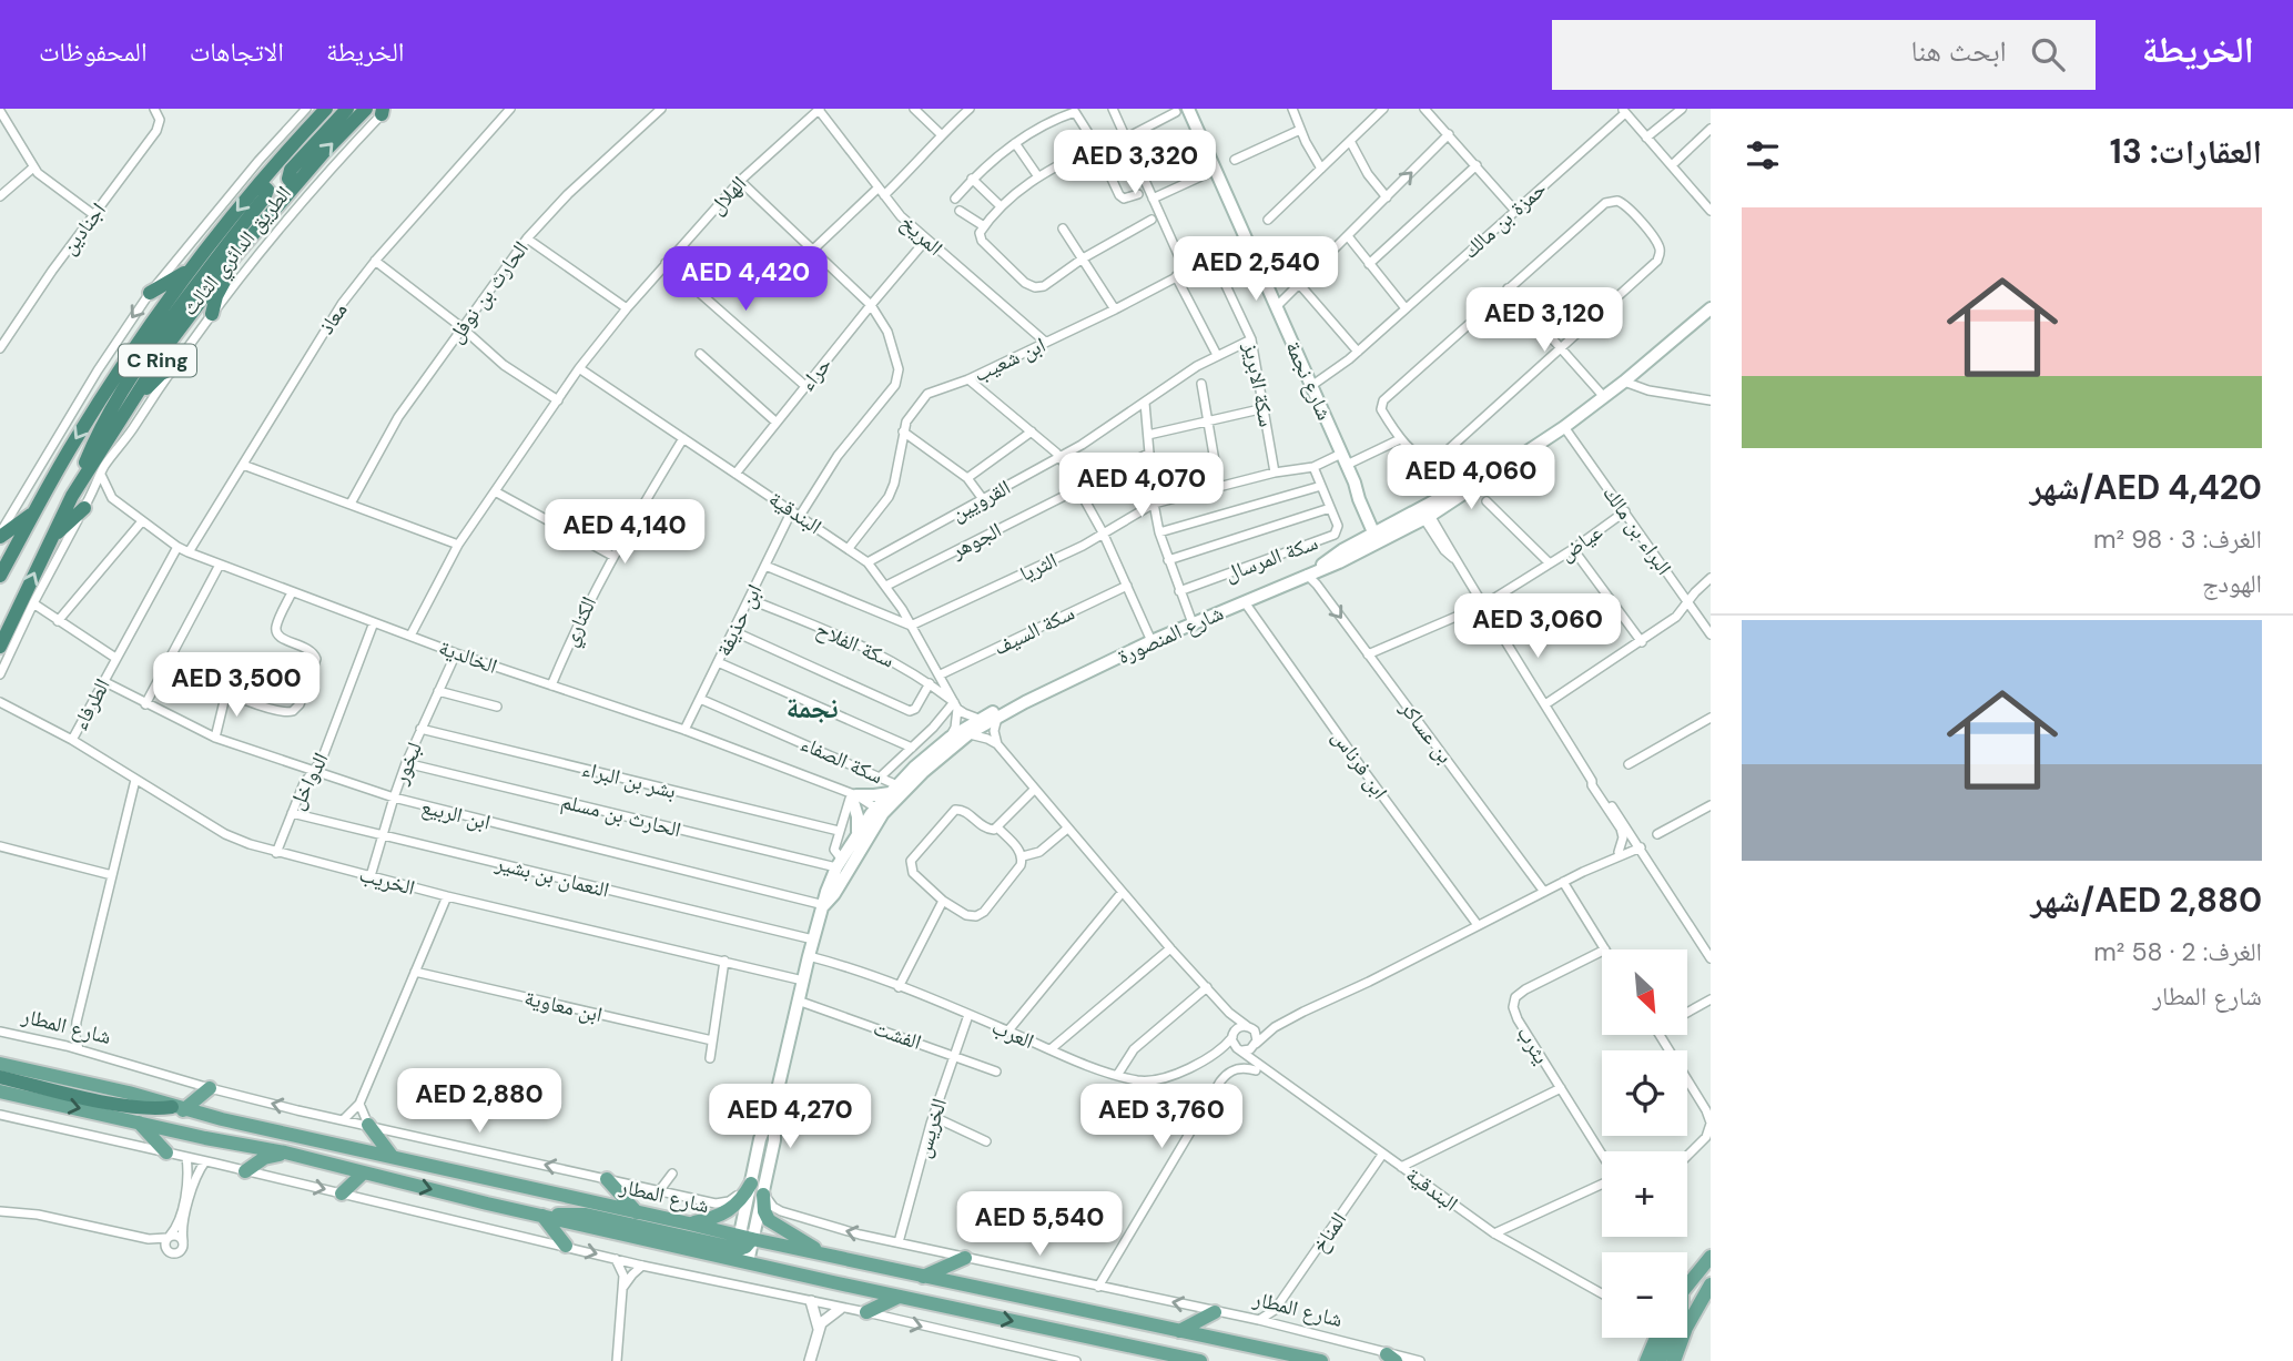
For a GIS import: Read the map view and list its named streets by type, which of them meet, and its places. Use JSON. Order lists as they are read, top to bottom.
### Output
{
  "streets": {
    "highway": ["الطريق الدائري الثالث", "C Ring"],
    "main road": ["شارع نجمة", "شارع المنصورة", "شارع المطار"],
    "street": [
      "الهلال",
      "حمزة بن مالك",
      "اجنادين",
      "المريخ",
      "الحارث بن نوفل",
      "معاذ",
      "ابن شعيب",
      "حراء",
      "سكة الابريز",
      "القرويين",
      "البندقية",
      "البراء بن مالك",
      "الجوهر",
      "عياض",
      "سكة المرسال",
      "الثريا",
      "ابن حذيفة",
      "الكناري",
      "سكة السيف",
      "سكة الفلاح",
      "الخالدية",
      "الطرفاء",
      "بن عساكر",
      "سكة الصفاء",
      "لبخور",
      "ابن فرناس",
      "بشر بن البراء",
      "الدواخل",
      "ابن الربيع",
      "الحارث بن مسلم",
      "النعمان بن بشير",
      "الخريب",
      "ابن معاوية",
      "العرب",
      "الفشت",
      "يثرب",
      "الخريس",
      "المناخ"
    ]
  },
  "crossings": [
    ["الهلال", "المريخ"],
    ["الهلال", "البندقية"],
    ["الهلال", "الخالدية"],
    ["حمزة بن مالك", "شارع نجمة"],
    ["المريخ", "ابن شعيب"],
    ["المريخ", "حراء"],
    ["الطريق الدائري الثالث", "الخالدية"],
    ["معاذ", "الخالدية"],
    ["ابن شعيب", "شارع نجمة"],
    ["ابن شعيب", "سكة الابريز"],
    ["ابن شعيب", "البندقية"],
    ["حراء", "البندقية"],
    ["حراء", "ابن حذيفة"],
    ["شارع نجمة", "الثريا"],
    ["شارع نجمة", "شارع المنصورة"],
    ["سكة الابريز", "القرويين"],
    ["سكة الابريز", "الثريا"],
    ["القرويين", "البندقية"],
    ["البندقية", "الجوهر"],
    ["البندقية", "الثريا"],
    ["البندقية", "ابن حذيفة"],
    ["البندقية", "الكناري"],
    ["البندقية", "سكة السيف"],
    ["البندقية", "سكة الفلاح"],
    ["البندقية", "العرب"],
    ["البندقية", "المناخ"],
    ["البراء بن مالك", "عياض"],
    ["البراء بن مالك", "شارع المنصورة"],
    ["عياض", "بن عساكر"],
    ["سكة المرسال", "الثريا"],
    ["ابن حذيفة", "سكة الفلاح"],
    ["ابن حذيفة", "الخالدية"],
    ["ابن حذيفة", "سكة الصفاء"],
    ["الكناري", "الخالدية"],
    ["شارع المنصورة", "الخالدية"],
    ["شارع المنصورة", "بن عساكر"],
    ["شارع المنصورة", "سكة الصفاء"],
    ["شارع المنصورة", "ابن فرناس"],
    ["شارع المنصورة", "ابن الربيع"],
    ["شارع المنصورة", "الحارث بن مسلم"],
    ["شارع المنصورة", "النعمان بن بشير"],
    ["شارع المنصورة", "الخريب"],
    ["شارع المنصورة", "شارع المطار"],
    ["شارع المنصورة", "العرب"],
    ["شارع المنصورة", "الفشت"],
    ["الخالدية", "الطرفاء"],
    ["الخالدية", "لبخور"],
    ["الخالدية", "الدواخل"],
    ["الطرفاء", "ابن الربيع"],
    ["الطرفاء", "الخريب"],
    ["لبخور", "بشر بن البراء"],
    ["لبخور", "ابن الربيع"],
    ["لبخور", "الحارث بن مسلم"],
    ["لبخور", "النعمان بن بشير"],
    ["لبخور", "الخريب"],
    ["الدواخل", "ابن الربيع"],
    ["الدواخل", "النعمان بن بشير"],
    ["الدواخل", "الخريب"],
    ["شارع المطار", "الخريس"],
    ["شارع المطار", "المناخ"],
    ["العرب", "الخريس"],
    ["الفشت", "الخريس"]
  ],
  "districts": ["نجمة"],
  "north": "bottom right",
  "page": {
    "header": "الخريطة",
    "search": "ابحث هنا",
    "nav": ["الخريطة", "الاتجاهات", "المحفوظات"],
    "heading": "العقارات: 13",
    "price": [
      "AED 3,320",
      "AED 2,540",
      "AED 4,420",
      "AED 3,120",
      "AED 4,060",
      "AED 4,070",
      "AED 4,140",
      "AED 3,060",
      "AED 3,500",
      "AED 2,880",
      "AED 4,270",
      "AED 3,760",
      "AED 5,540"
    ],
    "list": [
      {
        "name": "AED 4,420/شهر",
        "note": "الغرف: 3 · 98 m² · الهودج"
      },
      {
        "name": "AED 2,880/شهر",
        "note": "الغرف: 2 · 58 m² · شارع المطار"
      }
    ],
    "map_buttons": ["+", "−"]
  }
}
